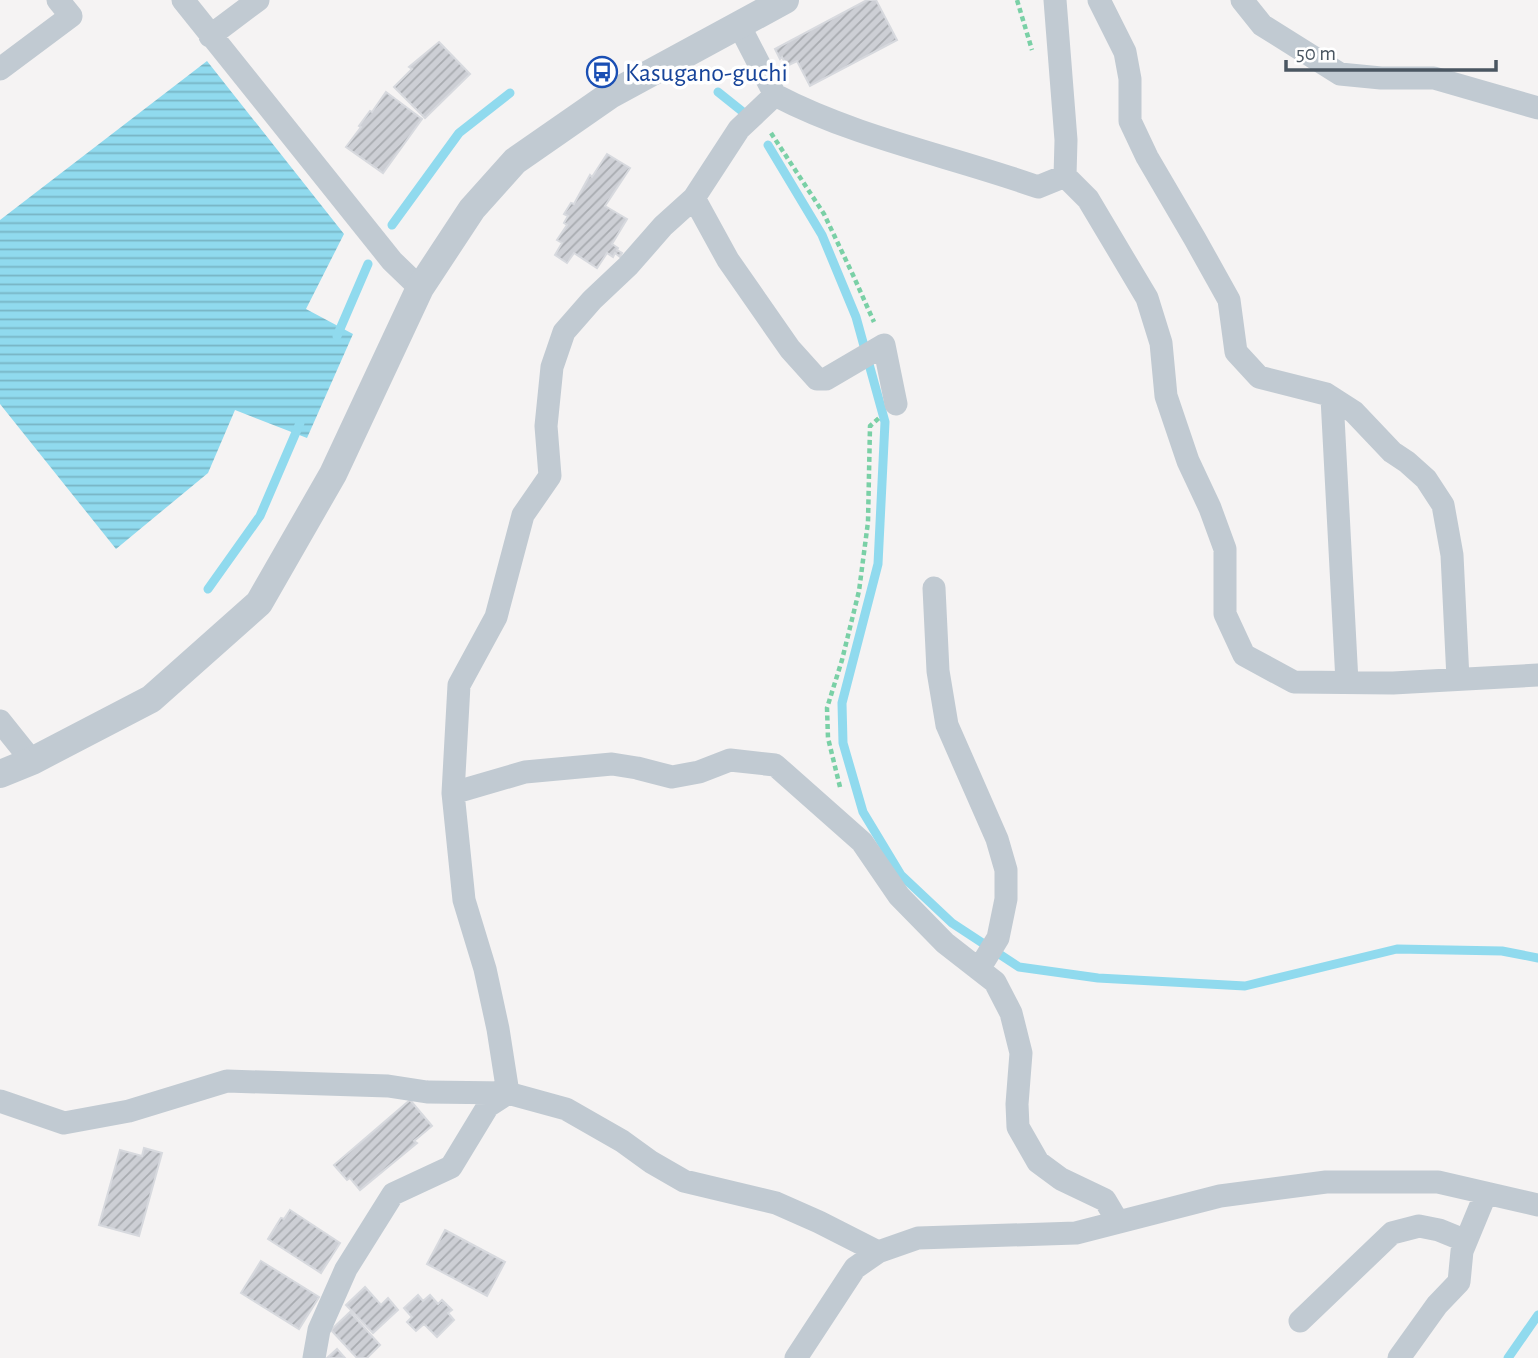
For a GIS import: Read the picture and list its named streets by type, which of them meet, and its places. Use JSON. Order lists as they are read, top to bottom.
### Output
{
  "places": {
    "bus stop": ["Kasugano-guchi"]
  },
  "scale_bar": "50 m"
}
